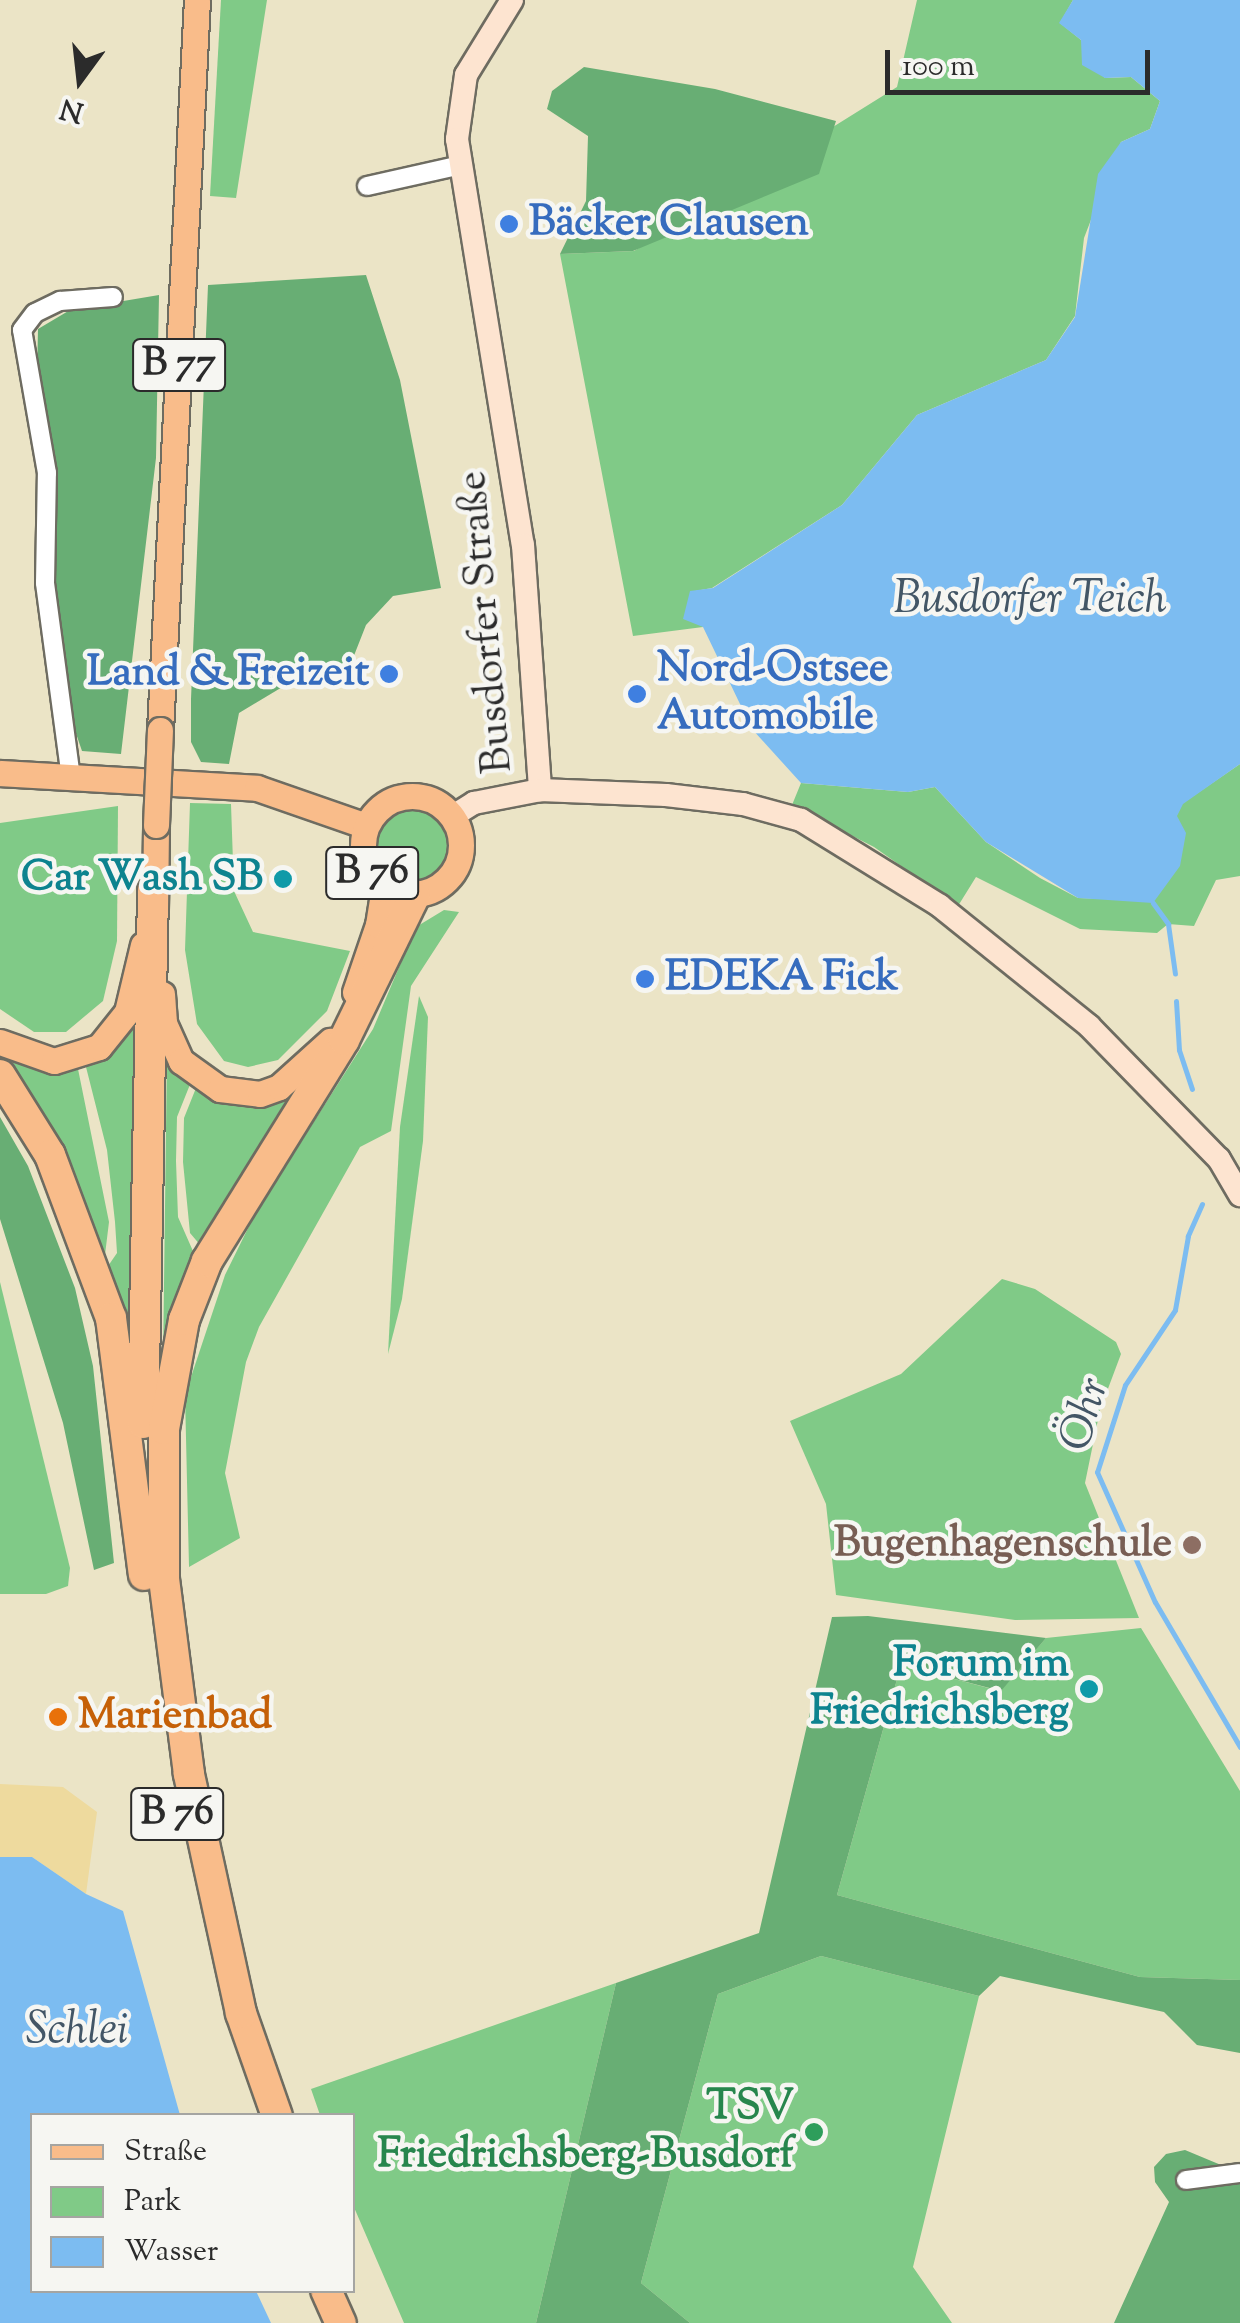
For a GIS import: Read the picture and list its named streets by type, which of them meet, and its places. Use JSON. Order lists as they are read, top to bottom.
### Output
{
  "streets": {
    "highway": ["B 76"],
    "main road": ["B 77"],
    "street": ["Busdorfer Straße"]
  },
  "crossings": [
    ["B 77", "B 76"],
    ["Busdorfer Straße", "B 76"]
  ],
  "water": ["Busdorfer Teich", "Öhr", "Schlei"],
  "places": [
    "Bäcker Clausen",
    "Land & Freizeit",
    "Nord-Ostsee Automobile",
    "Car Wash SB",
    "EDEKA Fick",
    "Bugenhagenschule",
    "Forum im Friedrichsberg",
    "Marienbad",
    "TSV Friedrichsberg-Busdorf"
  ],
  "legend": ["Straße", "Park", "Wasser"],
  "scale_bar": "100 m",
  "north": "bottom"
}
